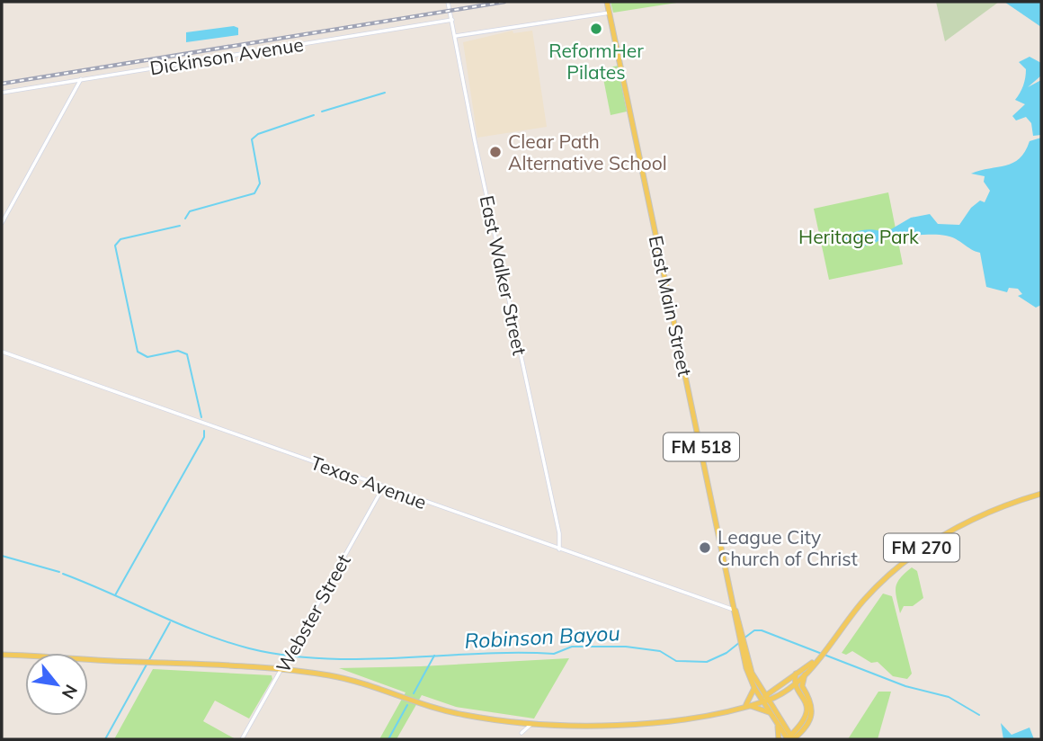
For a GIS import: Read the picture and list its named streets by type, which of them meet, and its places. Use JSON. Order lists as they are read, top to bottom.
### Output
{
  "streets": {
    "main road": ["East Main Street", "FM 518", "FM 270"],
    "street": [
      "Dickinson Avenue",
      "East Walker Street",
      "Texas Avenue",
      "Webster Street"
    ]
  },
  "crossings": [
    ["Dickinson Avenue", "East Walker Street"],
    ["East Walker Street", "Texas Avenue"],
    ["East Main Street", "FM 518"],
    ["East Main Street", "Texas Avenue"],
    ["East Main Street", "FM 270"],
    ["Texas Avenue", "Webster Street"],
    ["FM 270", "Webster Street"]
  ],
  "water": ["Robinson Bayou"],
  "parks": ["Heritage Park"],
  "places": ["ReformHer Pilates", "Clear Path Alternative School", "League City Church of Christ"],
  "north": "bottom right"
}
